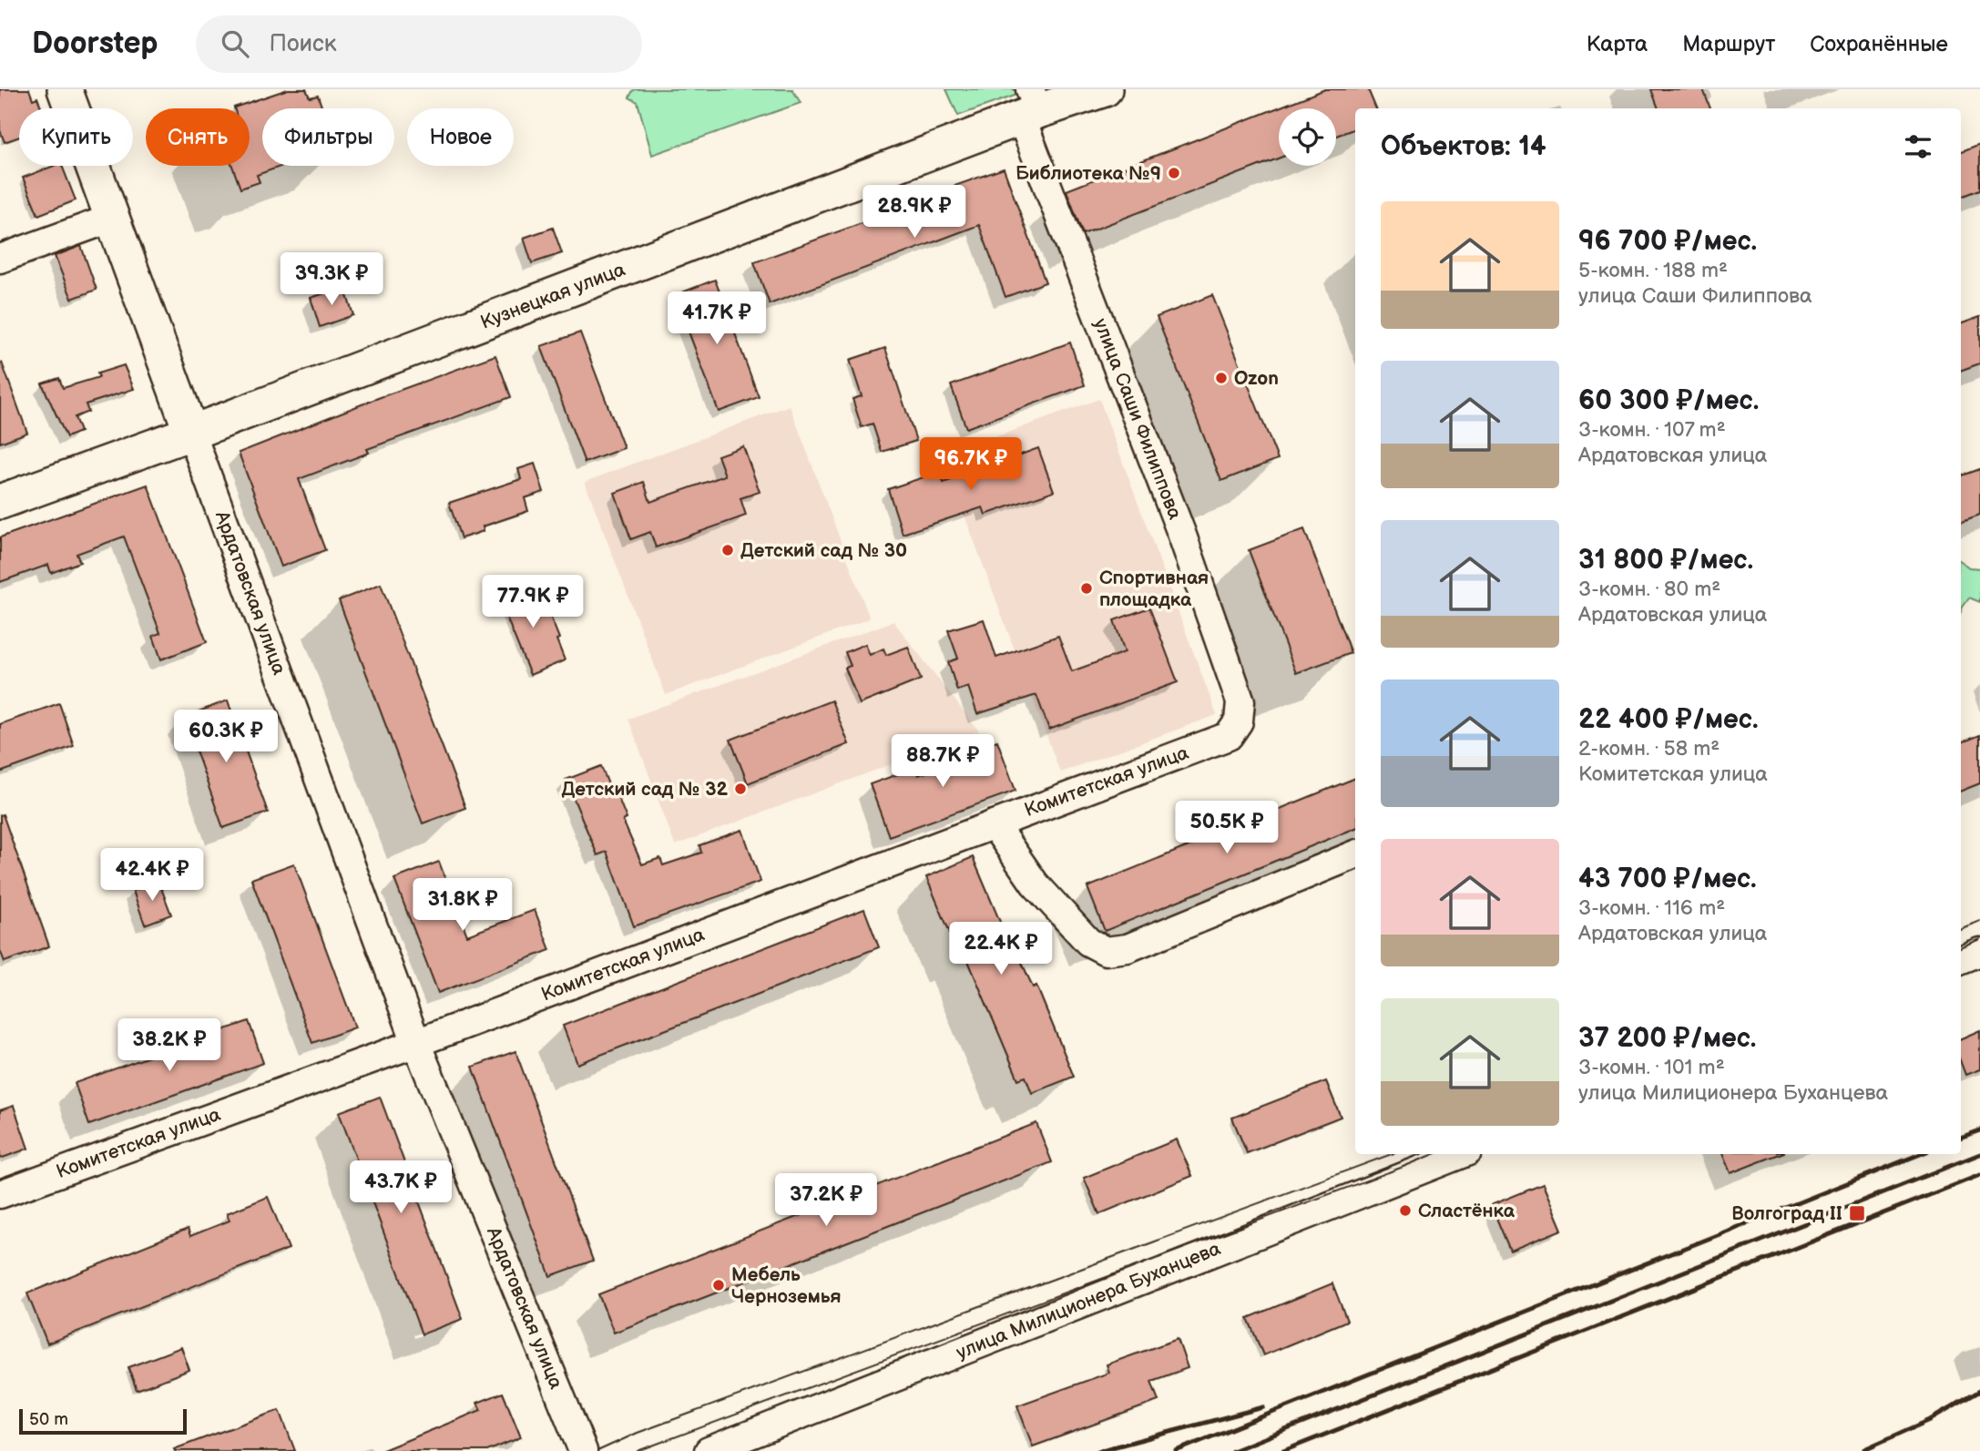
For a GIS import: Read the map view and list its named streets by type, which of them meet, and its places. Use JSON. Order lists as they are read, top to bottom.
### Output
{
  "streets": {
    "street": [
      "Кузнецкая улица",
      "улица Саши Филиппова",
      "Ардатовская улица",
      "Комитетская улица",
      "улица Милиционера Буханцева"
    ]
  },
  "crossings": [
    ["Кузнецкая улица", "улица Саши Филиппова"],
    ["Кузнецкая улица", "Ардатовская улица"],
    ["улица Саши Филиппова", "Комитетская улица"],
    ["Ардатовская улица", "Комитетская улица"]
  ],
  "places": {
    "other": [
      "Библиотека №9",
      "Ozon",
      "Детский сад № 30",
      "Спортивная площадка",
      "Детский сад № 32",
      "Сластёнка",
      "Мебель Черноземья"
    ],
    "transit": ["Волгоград II"]
  },
  "scale_bar": "50 m",
  "page": {
    "header": "Doorstep",
    "search": "Поиск",
    "nav": ["Карта", "Маршрут", "Сохранённые"],
    "chip": [
      "Купить",
      "Снять",
      "Фильтры",
      "Новое"
    ],
    "heading": "Объектов: 14",
    "price": [
      "28.9K ₽",
      "39.3K ₽",
      "41.7K ₽",
      "96.7K ₽",
      "77.9K ₽",
      "60.3K ₽",
      "88.7K ₽",
      "50.5K ₽",
      "42.4K ₽",
      "31.8K ₽",
      "22.4K ₽",
      "38.2K ₽",
      "43.7K ₽",
      "37.2K ₽"
    ],
    "list": [
      {
        "name": "96 700 ₽/мес.",
        "note": "5-комн. · 188 m² · улица Саши Филиппова"
      },
      {
        "name": "60 300 ₽/мес.",
        "note": "3-комн. · 107 m² · Ардатовская улица"
      },
      {
        "name": "31 800 ₽/мес.",
        "note": "3-комн. · 80 m² · Ардатовская улица"
      },
      {
        "name": "22 400 ₽/мес.",
        "note": "2-комн. · 58 m² · Комитетская улица"
      },
      {
        "name": "43 700 ₽/мес.",
        "note": "3-комн. · 116 m² · Ардатовская улица"
      },
      {
        "name": "37 200 ₽/мес.",
        "note": "3-комн. · 101 m² · улица Милиционера Буханцева"
      }
    ],
    "scale": "50 m"
  }
}
